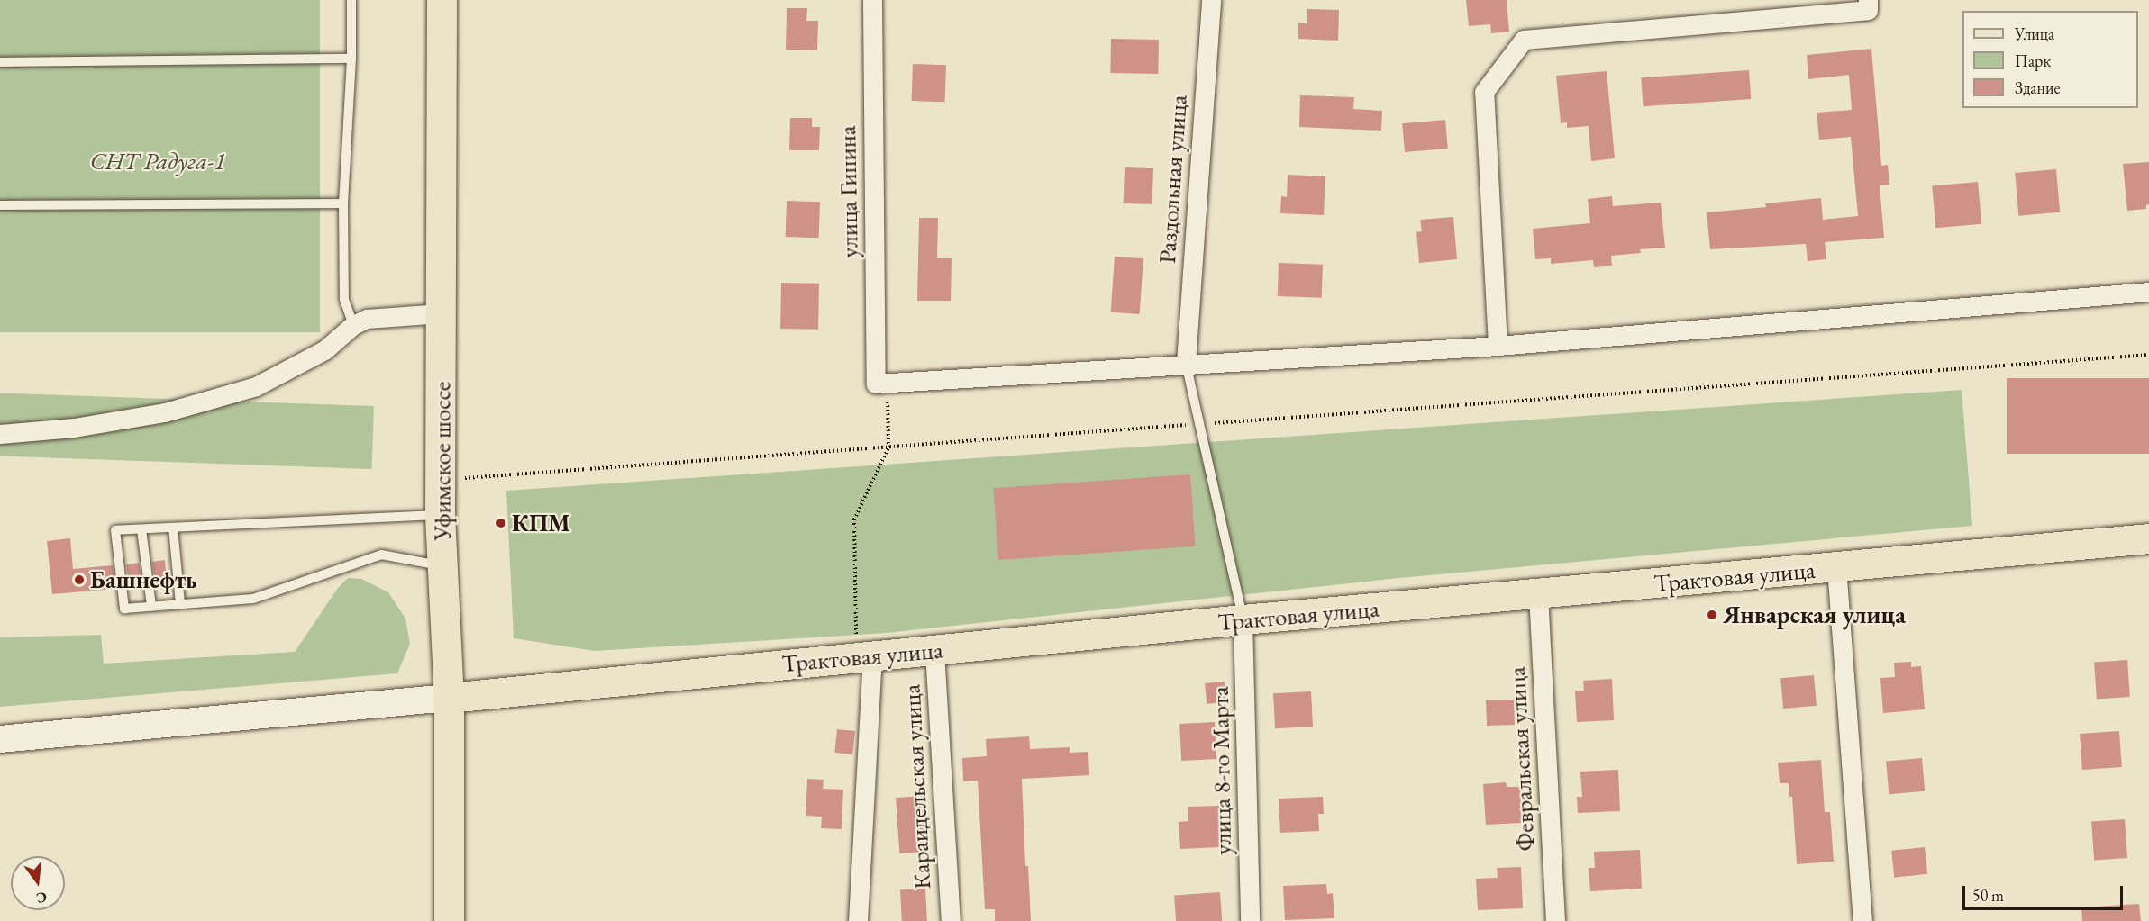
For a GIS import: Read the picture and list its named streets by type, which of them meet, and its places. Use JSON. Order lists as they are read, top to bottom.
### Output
{
  "streets": {
    "main road": ["Уфимское шоссе", "Трактовая улица"],
    "street": [
      "Раздольная улица",
      "улица Гинина",
      "Февральская улица",
      "улица 8-го Марта",
      "Караидельская улица"
    ]
  },
  "crossings": [
    ["Уфимское шоссе", "Трактовая улица"],
    ["Трактовая улица", "Февральская улица"],
    ["Трактовая улица", "улица 8-го Марта"],
    ["Трактовая улица", "Караидельская улица"]
  ],
  "parks": ["СНТ Радуга-1"],
  "places": ["КПМ", "Башнефть", "Январская улица"],
  "legend": ["Улица", "Парк", "Здание"],
  "scale_bar": "50 m",
  "north": "bottom"
}
